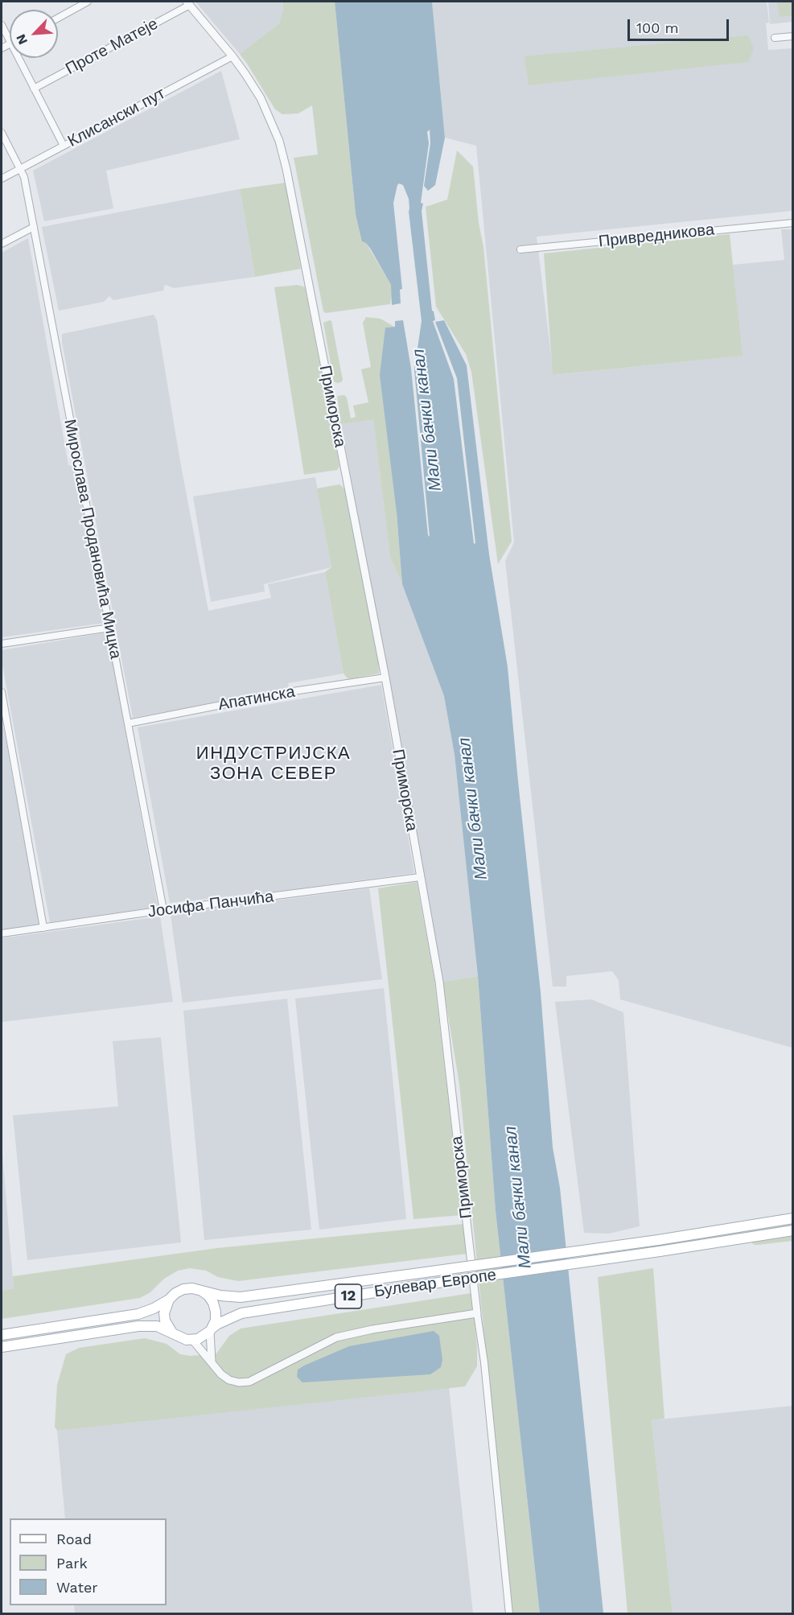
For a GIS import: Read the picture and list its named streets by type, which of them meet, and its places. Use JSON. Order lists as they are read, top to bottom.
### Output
{
  "streets": {
    "main road": ["Булевар Европе", "12"],
    "street": [
      "Проте Матеје",
      "Клисански пут",
      "Привредникова",
      "Приморска",
      "Мирослава Продановића Мицка",
      "Апатинска",
      "Јосифа Панчића"
    ]
  },
  "crossings": [
    ["Проте Матеје", "Приморска"],
    ["Клисански пут", "Приморска"],
    ["Клисански пут", "Мирослава Продановића Мицка"],
    ["Приморска", "Апатинска"],
    ["Приморска", "Јосифа Панчића"],
    ["Мирослава Продановића Мицка", "Апатинска"],
    ["Мирослава Продановића Мицка", "Јосифа Панчића"]
  ],
  "districts": ["ИНДУСТРИЈСКА ЗОНА СЕВЕР"],
  "water": ["Мали бачки канал"],
  "legend": ["Road", "Park", "Water"],
  "scale_bar": "100 m",
  "north": "bottom left"
}
